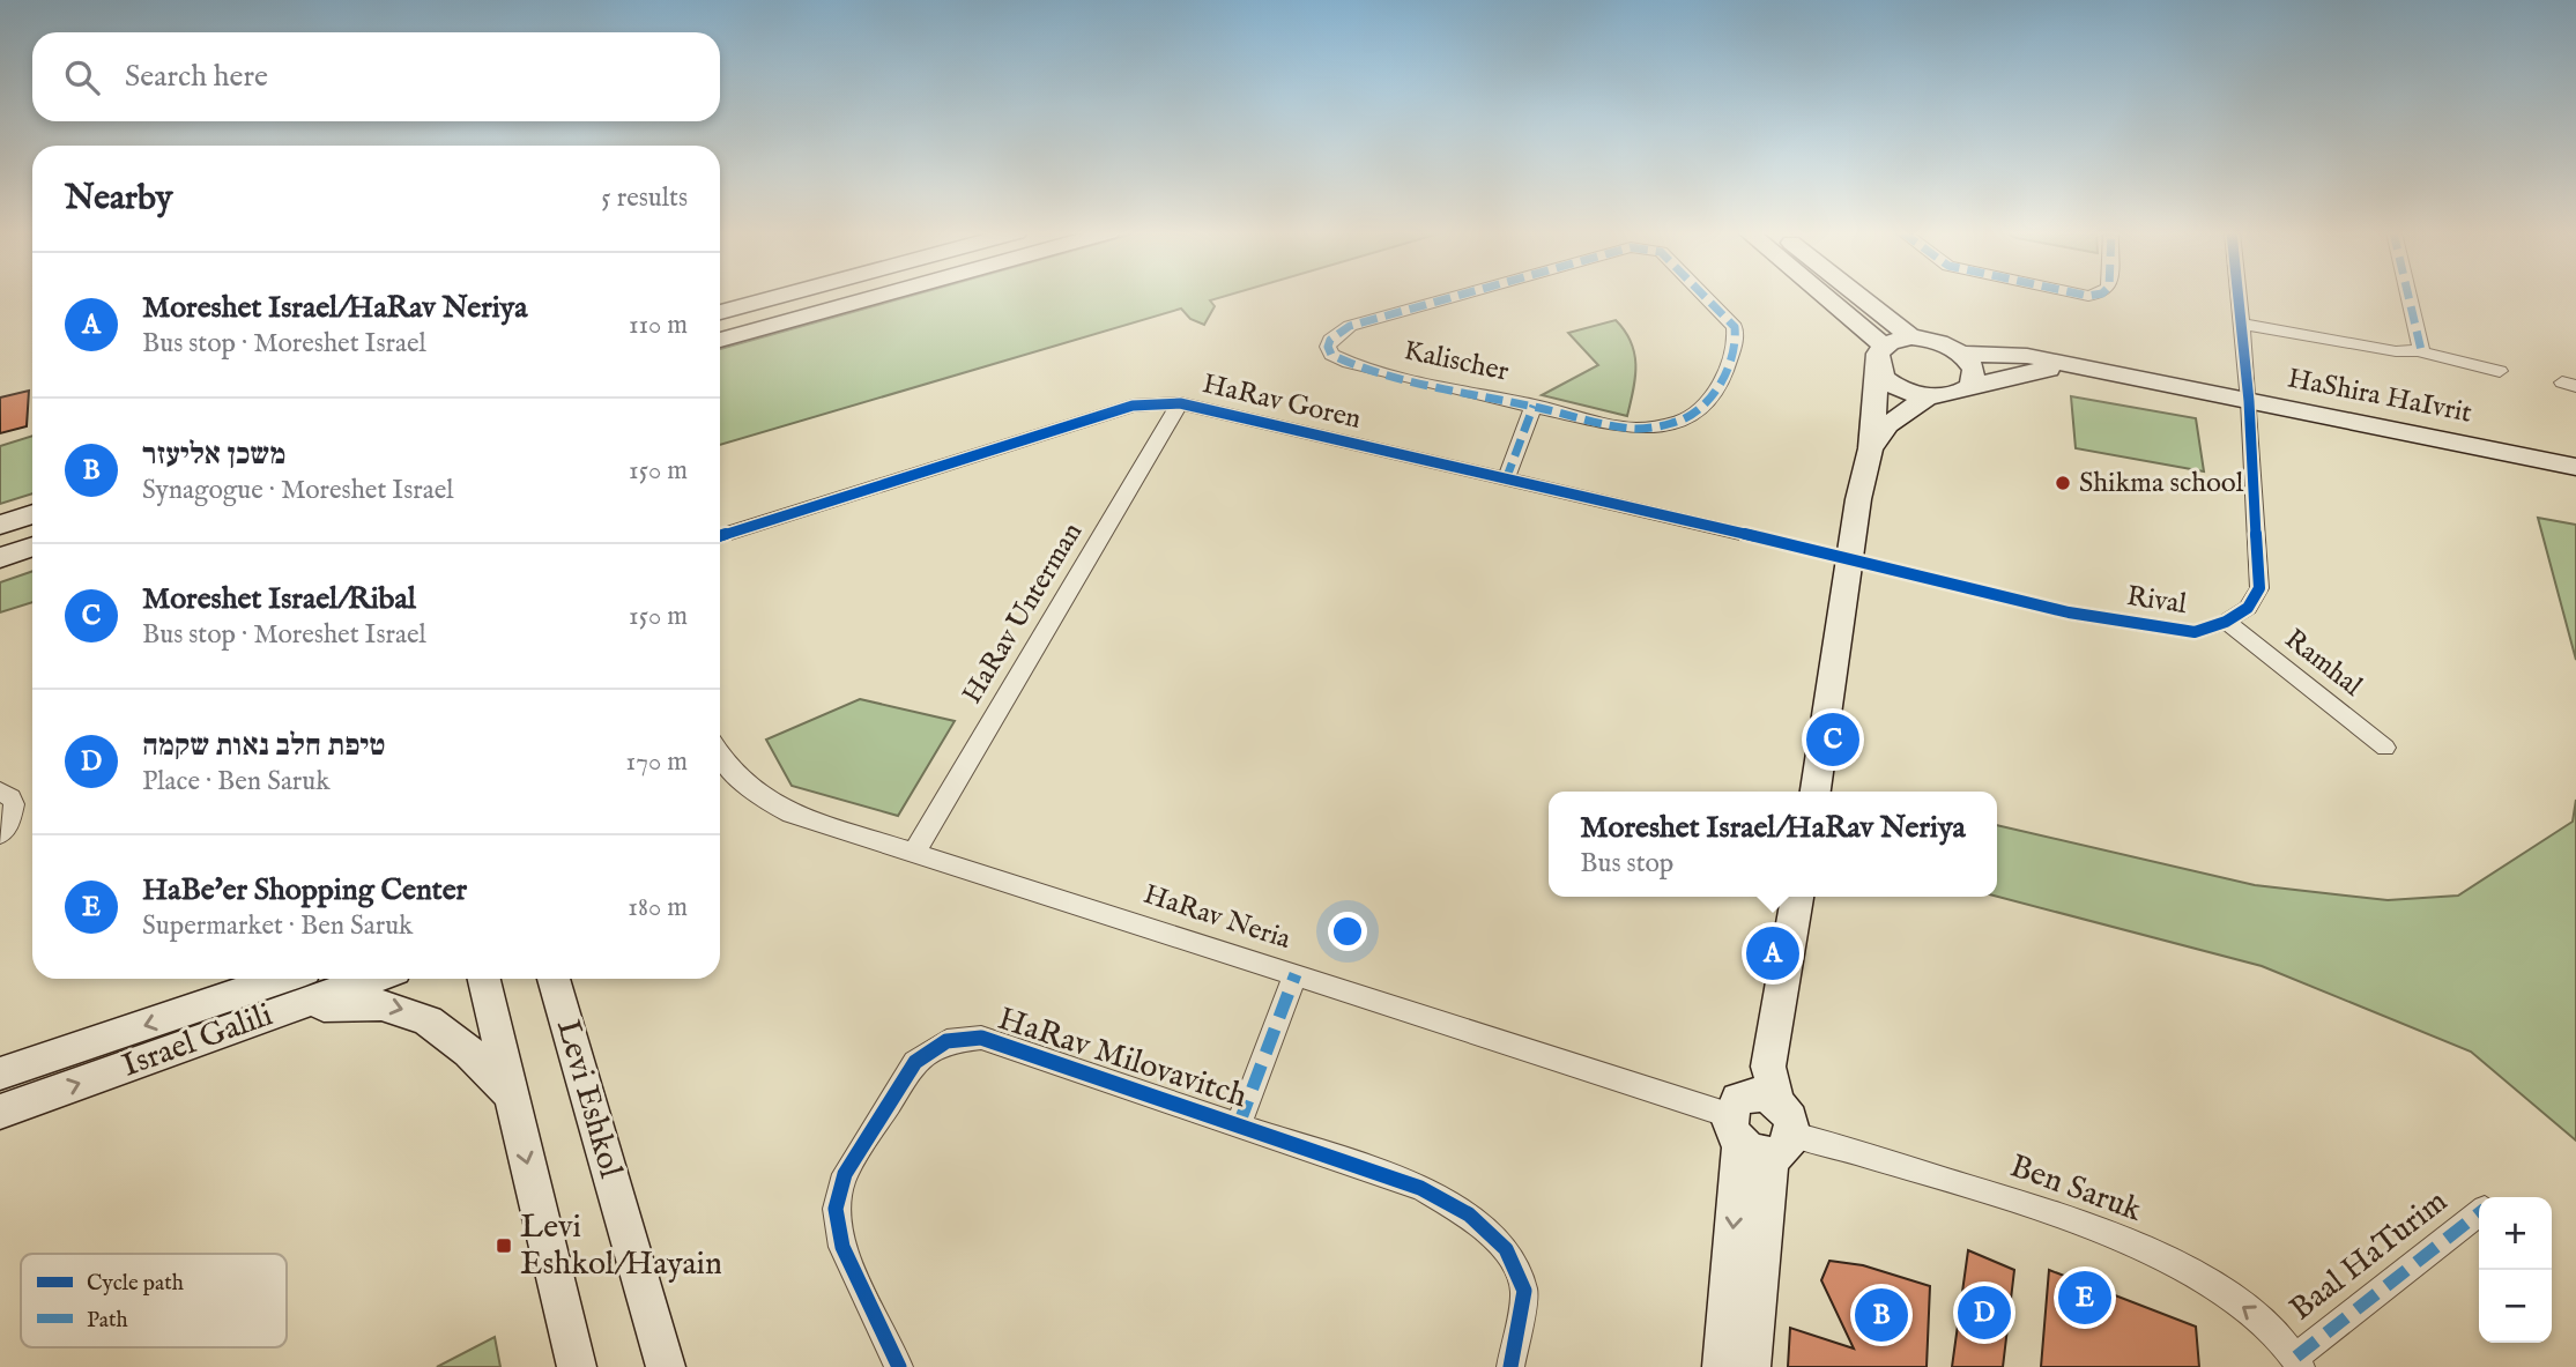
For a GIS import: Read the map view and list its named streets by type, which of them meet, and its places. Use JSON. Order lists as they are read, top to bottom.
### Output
{
  "streets": {
    "street": [
      "Kalischer",
      "HaShira HaIvrit",
      "HaRav Goren",
      "Rival",
      "HaRav Unterman",
      "Ramhal",
      "HaRav Neria",
      "Israel Galili",
      "HaRav Milovavitch",
      "Levi Eshkol",
      "Ben Saruk",
      "Baal HaTurim"
    ]
  },
  "crossings": [
    ["Kalischer", "HaRav Goren"],
    ["HaShira HaIvrit", "Rival"],
    ["HaRav Goren", "Rival"],
    ["HaRav Goren", "HaRav Unterman"],
    ["Rival", "Ramhal"],
    ["HaRav Unterman", "HaRav Neria"],
    ["HaRav Neria", "HaRav Milovavitch"],
    ["HaRav Neria", "Ben Saruk"],
    ["Ben Saruk", "Baal HaTurim"]
  ],
  "one_way": ["Ben Saruk"],
  "places": {
    "other": ["Shikma school"],
    "transit": ["Levi Eshkol/Hayain"]
  },
  "legend": ["Cycle path", "Path"],
  "page": {
    "search": "Search here",
    "heading": ["Nearby", "5 results"],
    "list": [
      {
        "mark": "A",
        "name": "Moreshet Israel/HaRav Neriya",
        "note": "Bus stop · Moreshet Israel",
        "value": "110 m"
      },
      {
        "mark": "B",
        "name": "משכן אליעזר",
        "note": "Synagogue · Moreshet Israel",
        "value": "150 m"
      },
      {
        "mark": "C",
        "name": "Moreshet Israel/Ribal",
        "note": "Bus stop · Moreshet Israel",
        "value": "150 m"
      },
      {
        "mark": "D",
        "name": "טיפת חלב נאות שקמה",
        "note": "Place · Ben Saruk",
        "value": "170 m"
      },
      {
        "mark": "E",
        "name": "HaBe'er Shopping Center",
        "note": "Supermarket · Ben Saruk",
        "value": "180 m"
      }
    ],
    "pins": [
      "C",
      "A",
      "E",
      "D",
      "B"
    ],
    "popup": ["Moreshet Israel/HaRav Neriya", "Bus stop"],
    "map_buttons": ["+", "−"]
  }
}
